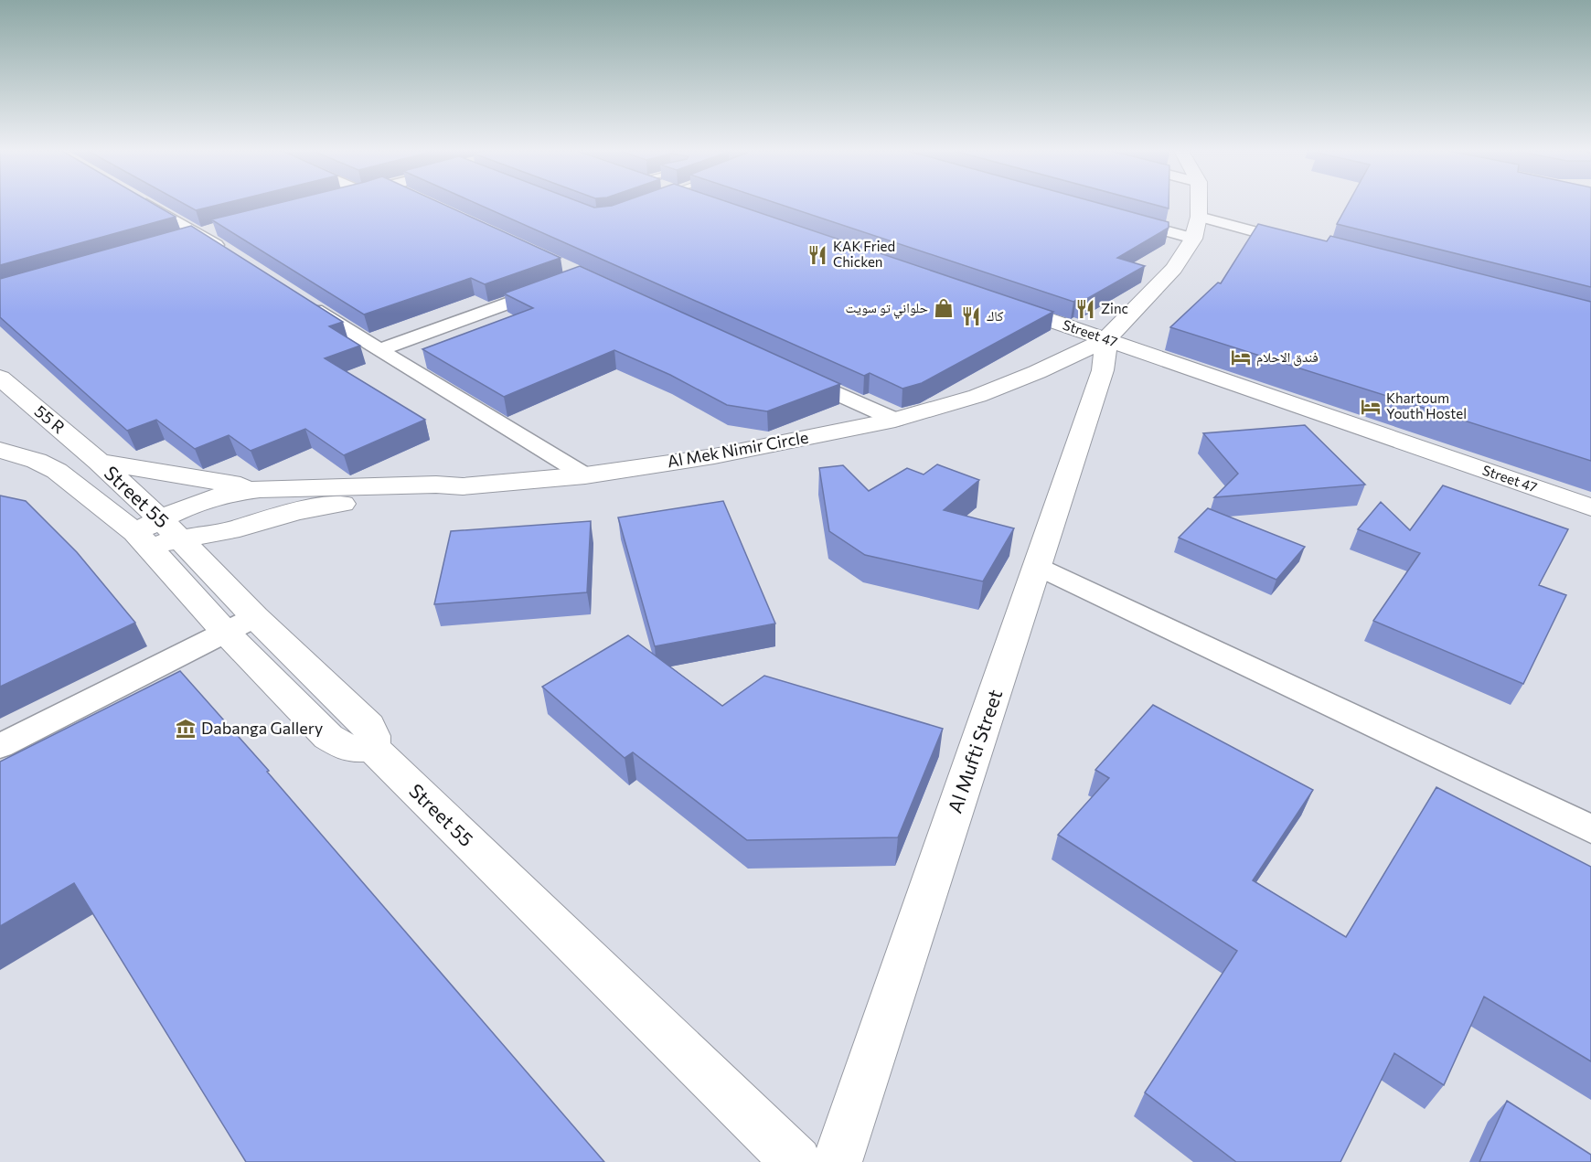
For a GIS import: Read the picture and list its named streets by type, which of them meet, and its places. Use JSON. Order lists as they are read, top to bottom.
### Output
{
  "streets": {
    "street": [
      "Street 47",
      "55 R",
      "Al Mek Nimir Circle",
      "Street 55",
      "Al Mufti Street"
    ]
  },
  "crossings": [
    ["Street 47", "Al Mek Nimir Circle"],
    ["Street 47", "Al Mufti Street"],
    ["55 R", "Street 55"],
    ["Al Mek Nimir Circle", "Street 55"],
    ["Al Mek Nimir Circle", "Al Mufti Street"]
  ],
  "places": {
    "restaurant": ["KAK Fried Chicken", "Zinc", "كاك"],
    "shop": ["حلواني تو سويت"],
    "hotel": ["فندق الاحلام", "Khartoum Youth Hostel"],
    "museum": ["Dabanga Gallery"]
  }
}
